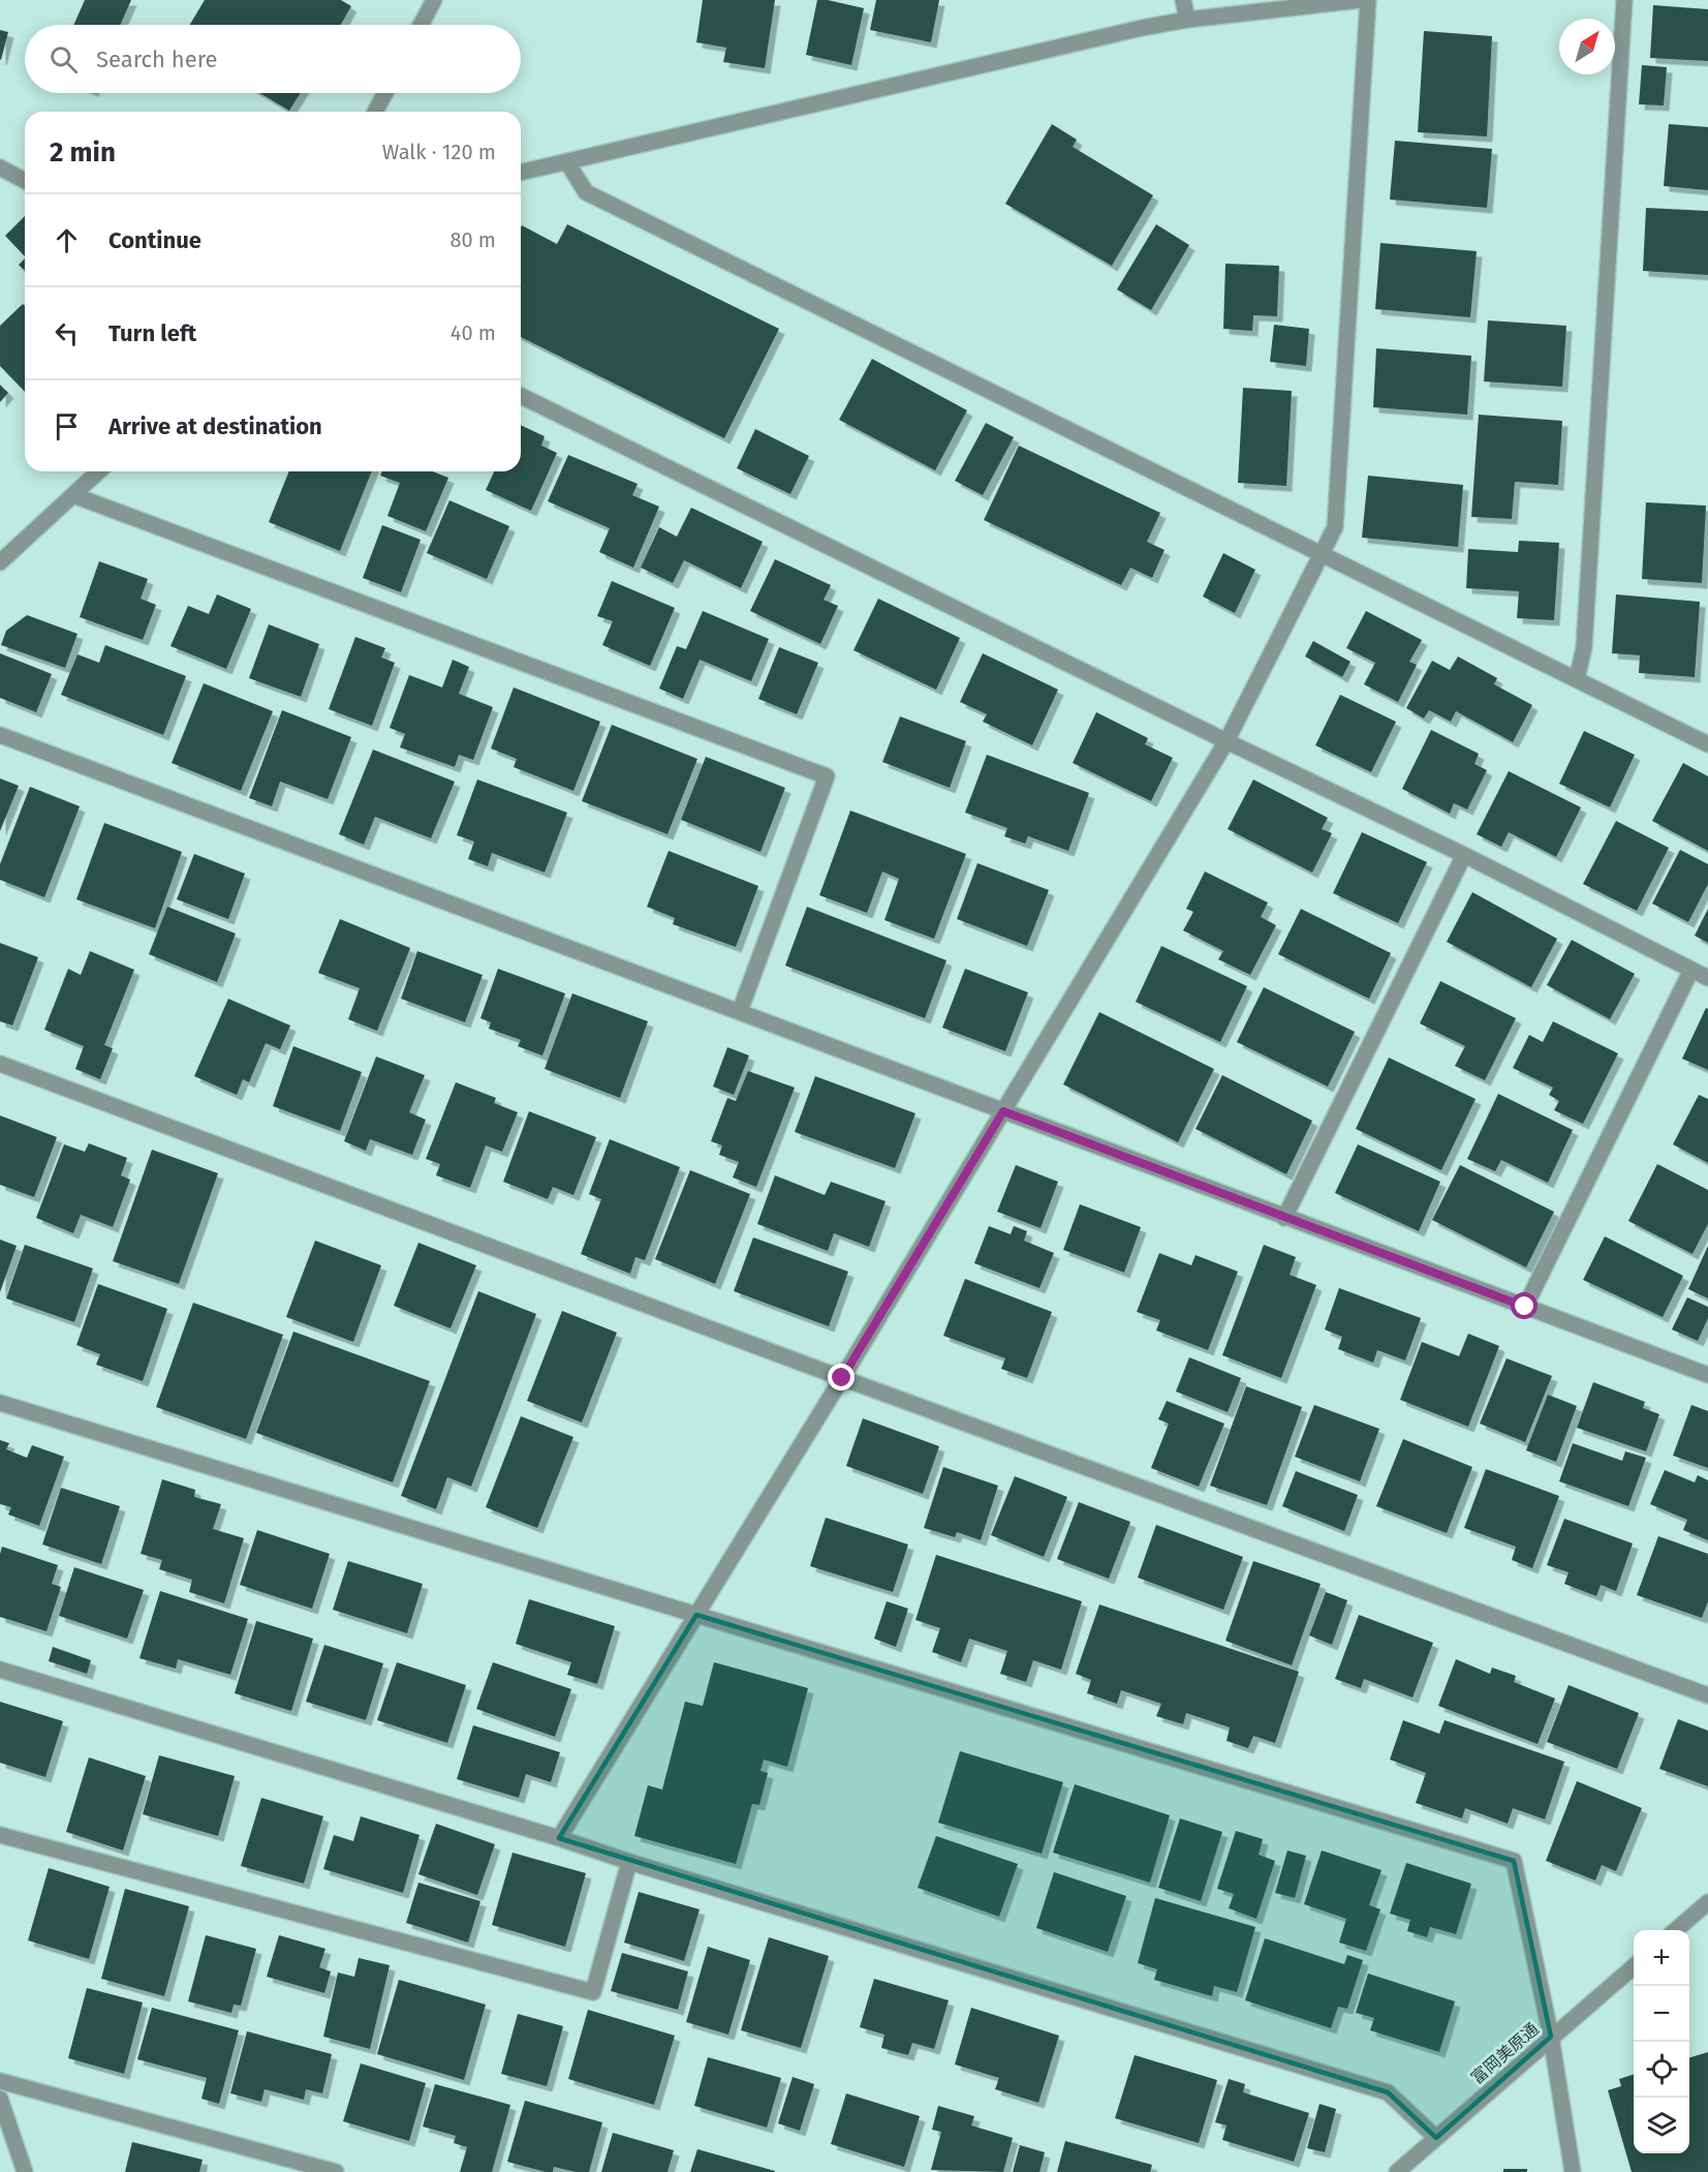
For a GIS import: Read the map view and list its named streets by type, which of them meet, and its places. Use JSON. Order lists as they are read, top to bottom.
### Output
{
  "streets": {
    "street": ["富岡美原通"]
  },
  "north": "top right",
  "page": {
    "search": "Search here",
    "heading": ["2 min", "Walk · 120 m"],
    "list": [
      ["Continue", "80 m"],
      ["Turn left", "40 m"],
      "Arrive at destination"
    ],
    "map_buttons": ["+", "−"]
  }
}
